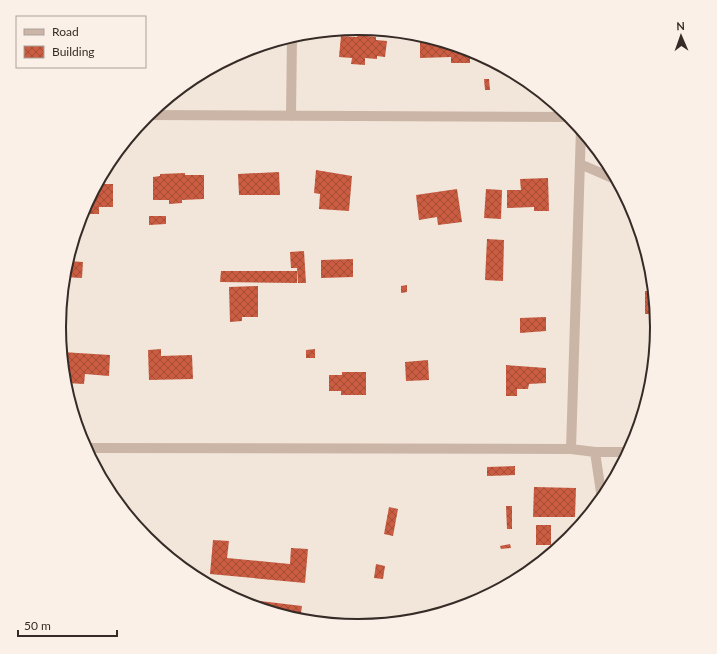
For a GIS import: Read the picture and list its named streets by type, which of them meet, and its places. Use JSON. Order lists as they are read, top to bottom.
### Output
{
  "legend": ["Road", "Building"],
  "scale_bar": "50 m",
  "north": "top"
}
